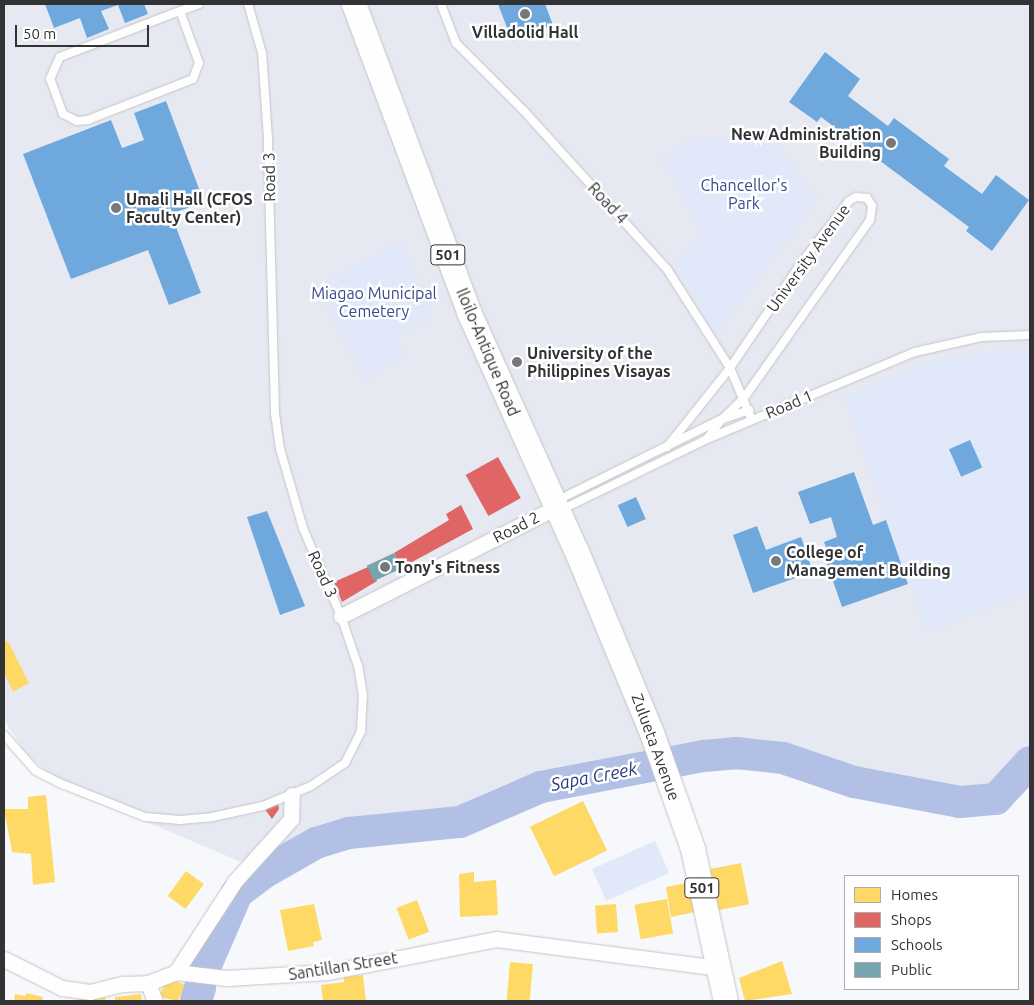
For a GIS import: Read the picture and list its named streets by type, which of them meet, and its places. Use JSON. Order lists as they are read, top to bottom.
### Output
{
  "streets": {
    "main road": ["501", "Iloilo-Antique Road", "Zulueta Avenue"],
    "street": ["Road 2", "Santillan Street"],
    "lane": [
      "Road 3",
      "Road 4",
      "University Avenue",
      "Road 1"
    ]
  },
  "crossings": [
    ["Road 3", "Road 2"],
    ["Road 4", "University Avenue"],
    ["Road 4", "Road 1"],
    ["University Avenue", "Road 1"],
    ["Iloilo-Antique Road", "Road 1"],
    ["Iloilo-Antique Road", "Road 2"],
    ["Iloilo-Antique Road", "Zulueta Avenue"],
    ["Road 1", "Road 2"],
    ["Road 1", "Zulueta Avenue"],
    ["Road 2", "Zulueta Avenue"],
    ["Zulueta Avenue", "Santillan Street"]
  ],
  "water": ["Sapa Creek"],
  "parks": ["Chancellor's Park", "Miagao Municipal Cemetery"],
  "places": [
    "Villadolid Hall",
    "New Administration Building",
    "Umali Hall (CFOS Faculty Center)",
    "University of the Philippines Visayas",
    "College of Management Building",
    "Tony's Fitness"
  ],
  "legend": [
    "Homes",
    "Shops",
    "Schools",
    "Public"
  ],
  "scale_bar": "50 m"
}
